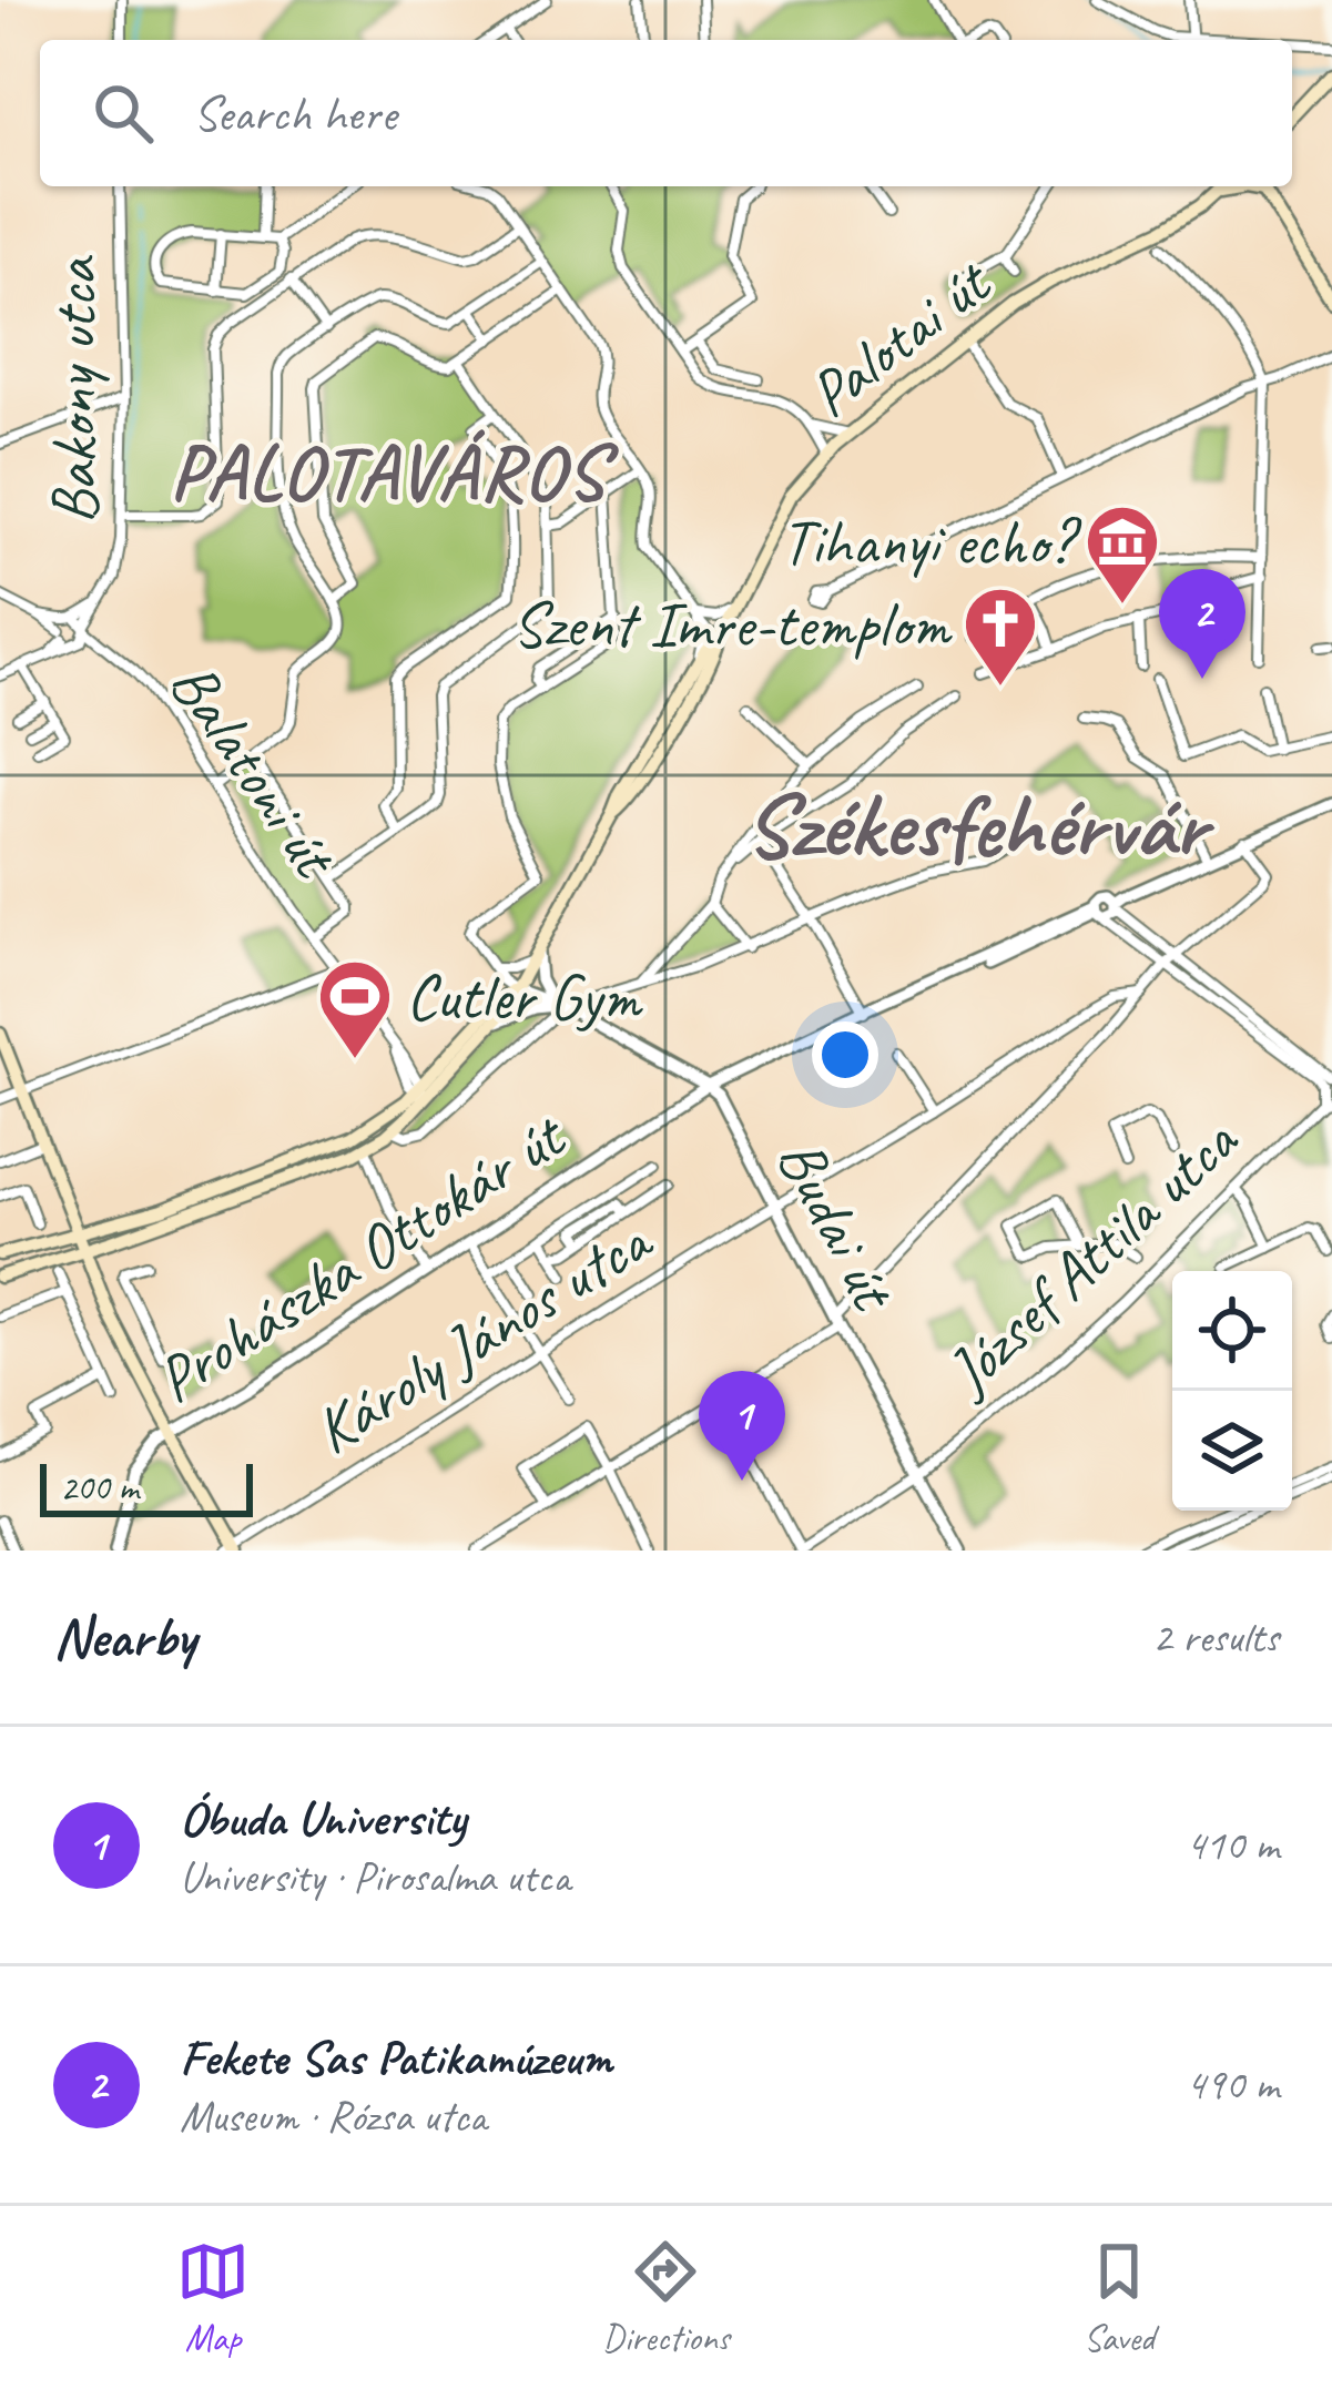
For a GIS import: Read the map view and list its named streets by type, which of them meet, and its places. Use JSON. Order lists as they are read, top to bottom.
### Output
{
  "streets": {
    "main road": ["Palotai út"],
    "street": [
      "Bakony utca",
      "Balatoni út",
      "Budai út",
      "József Attila utca",
      "Prohászka Ottokár út",
      "Károly János utca"
    ]
  },
  "crossings": [
    ["Bakony utca", "Balatoni út"],
    ["Budai út", "József Attila utca"],
    ["Budai út", "Prohászka Ottokár út"],
    ["Budai út", "Károly János utca"]
  ],
  "districts": ["PALOTAVÁROS", "Székesfehérvár"],
  "places": {
    "museum": ["Tihanyi echo?"],
    "church": ["Szent Imre-templom"],
    "sports": ["Cutler Gym"]
  },
  "scale_bar": "200 m",
  "page": {
    "search": "Search here",
    "pins": ["2", "1"],
    "scale": "200 m",
    "heading": ["Nearby", "2 results"],
    "list": [
      {
        "mark": "1",
        "name": "Óbuda University",
        "note": "University · Pirosalma utca",
        "value": "410 m"
      },
      {
        "mark": "2",
        "name": "Fekete Sas Patikamúzeum",
        "note": "Museum · Rózsa utca",
        "value": "490 m"
      }
    ],
    "nav": ["Map", "Directions", "Saved"]
  }
}
